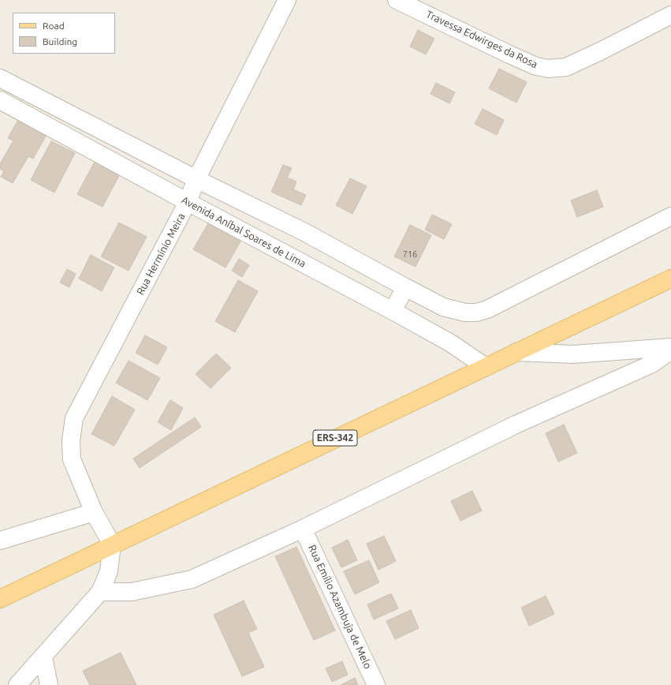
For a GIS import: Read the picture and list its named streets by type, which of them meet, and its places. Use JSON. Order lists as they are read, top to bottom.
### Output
{
  "streets": {
    "main road": ["ERS-342"],
    "street": [
      "Travessa Edwirges da Rosa",
      "Avenida Aníbal Soares de Lima",
      "Rua Hermínio Meira",
      "Rua Emílio Azambuja de Melo"
    ]
  },
  "crossings": [
    ["Avenida Aníbal Soares de Lima", "Rua Hermínio Meira"],
    ["Avenida Aníbal Soares de Lima", "ERS-342"],
    ["Rua Hermínio Meira", "ERS-342"]
  ],
  "house_numbers": ["716"],
  "legend": ["Road", "Building"]
}
